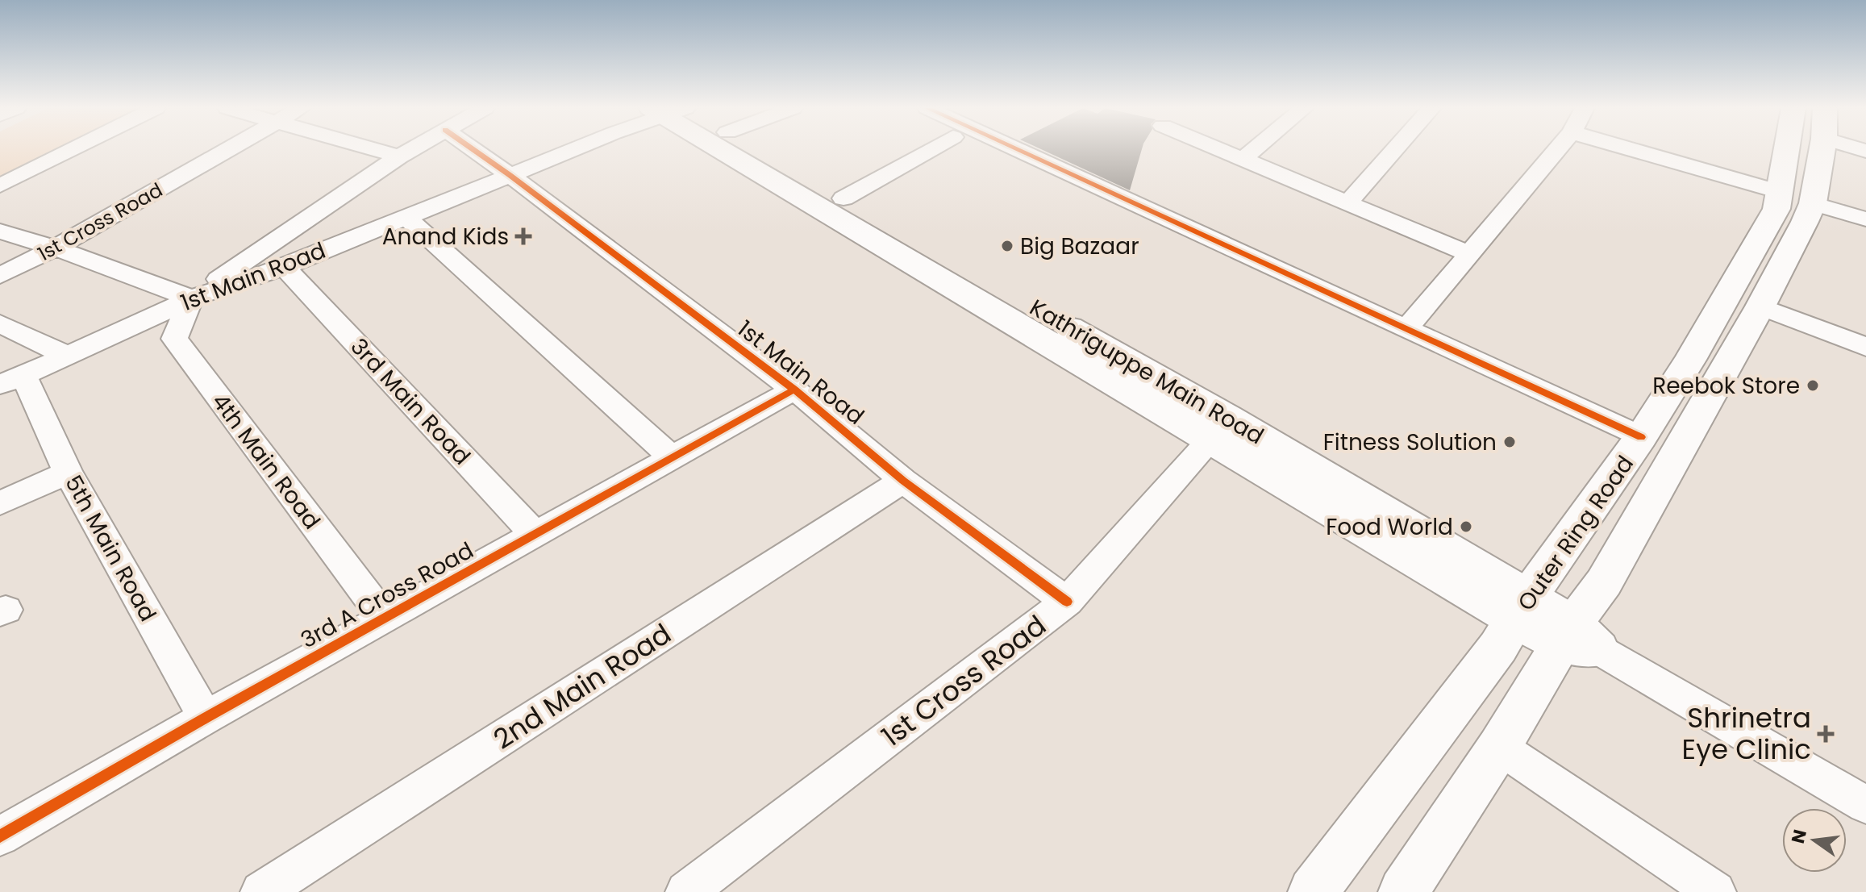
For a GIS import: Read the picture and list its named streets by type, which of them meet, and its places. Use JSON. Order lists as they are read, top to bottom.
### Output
{
  "streets": {
    "main road": ["Kathriguppe Main Road", "Outer Ring Road"],
    "street": [
      "1st Cross Road",
      "1st Main Road",
      "3rd Main Road",
      "4th Main Road",
      "5th Main Road",
      "3rd A Cross Road",
      "2nd Main Road"
    ]
  },
  "crossings": [
    ["1st Cross Road", "1st Main Road"],
    ["1st Cross Road", "Kathriguppe Main Road"],
    ["1st Main Road", "3rd Main Road"],
    ["1st Main Road", "4th Main Road"],
    ["1st Main Road", "5th Main Road"],
    ["1st Main Road", "3rd A Cross Road"],
    ["1st Main Road", "2nd Main Road"],
    ["Kathriguppe Main Road", "Outer Ring Road"],
    ["3rd Main Road", "3rd A Cross Road"],
    ["4th Main Road", "3rd A Cross Road"],
    ["5th Main Road", "3rd A Cross Road"]
  ],
  "places": {
    "health": ["Anand Kids", "Shrinetra Eye Clinic"],
    "other": [
      "Big Bazaar",
      "Reebok Store",
      "Fitness Solution",
      "Food World"
    ]
  },
  "north": "left"
}
